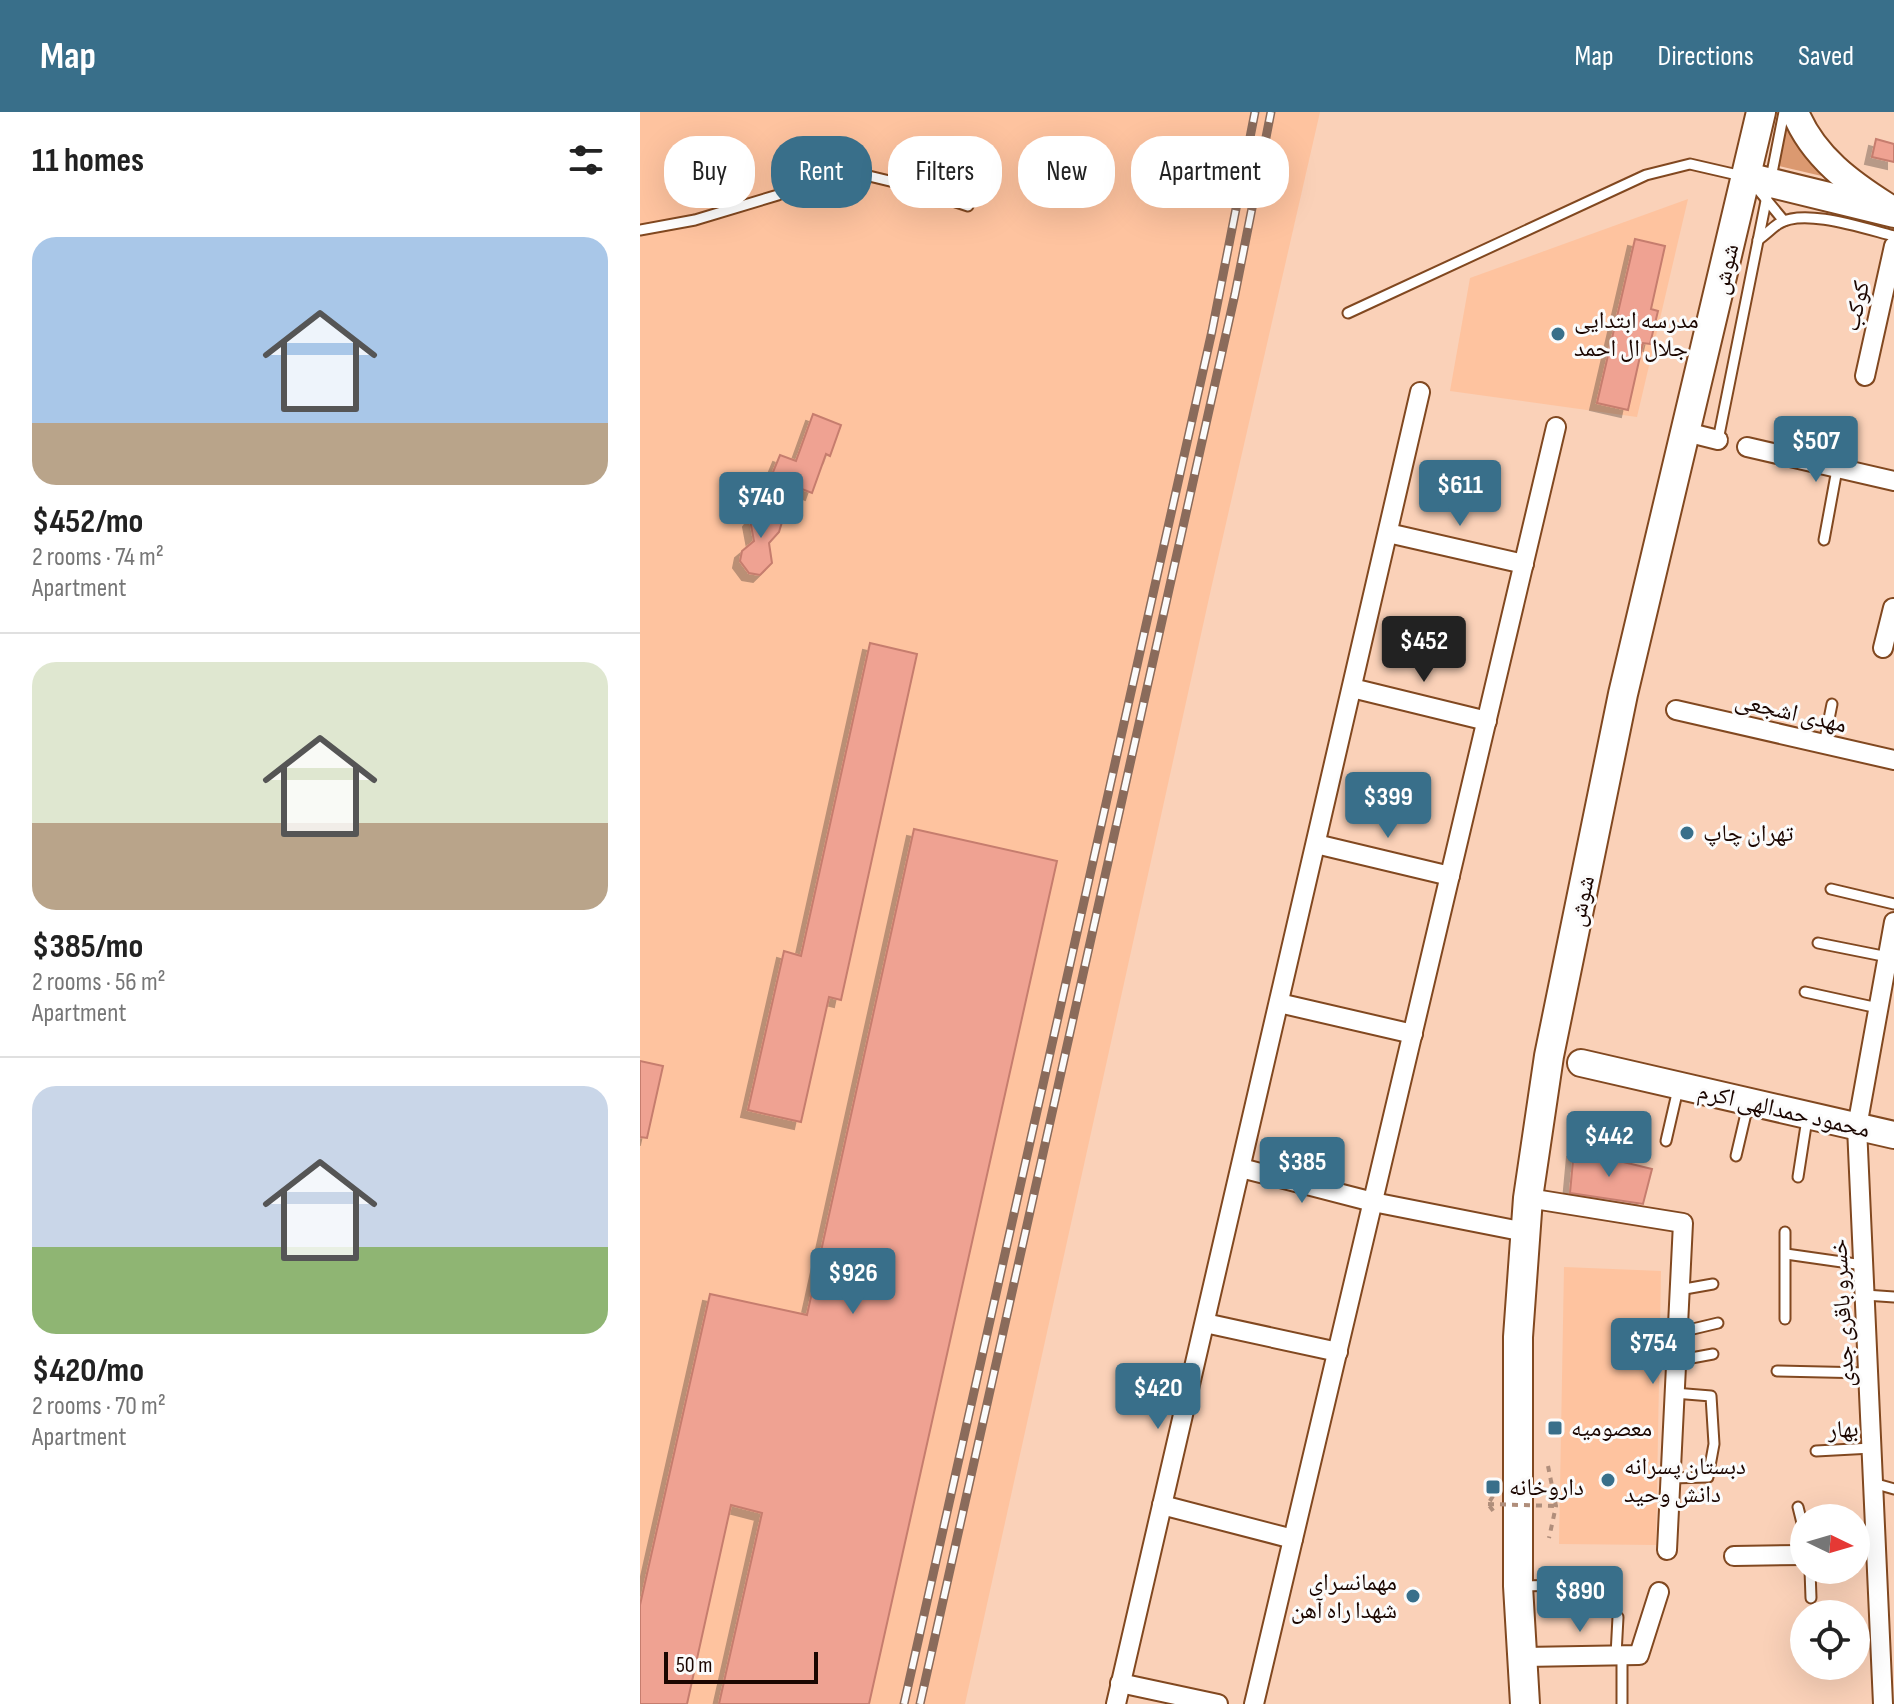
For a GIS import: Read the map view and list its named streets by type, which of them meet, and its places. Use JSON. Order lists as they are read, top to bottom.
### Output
{
  "streets": {
    "main road": ["شوش"],
    "street": [
      "کوکب",
      "مهدی اشجعی",
      "محمود حمدالهی اکرم",
      "خسرو باقری جدی"
    ],
    "lane": ["بهار"]
  },
  "crossings": [
    ["محمود حمدالهی اکرم", "خسرو باقری جدی"],
    ["خسرو باقری جدی", "بهار"]
  ],
  "places": {
    "other": [
      "مدرسه ابتدایی جلال ال احمد",
      "تهران چاپ",
      "دبستان پسرانه دانش وحید",
      "مهمانسرای شهدا راه آهن"
    ],
    "transit": ["معصومیه", "داروخانه"]
  },
  "scale_bar": "50 m",
  "north": "right",
  "page": {
    "header": "Map",
    "nav": ["Map", "Directions", "Saved"],
    "heading": "11 homes",
    "chip": [
      "Buy",
      "Rent",
      "Filters",
      "New",
      "Apartment"
    ],
    "list": [
      {
        "name": "$452/mo",
        "note": "2 rooms · 74 m² · Apartment"
      },
      {
        "name": "$385/mo",
        "note": "2 rooms · 56 m² · Apartment"
      },
      {
        "name": "$420/mo",
        "note": "2 rooms · 70 m² · Apartment"
      }
    ],
    "price": [
      "$507",
      "$611",
      "$740",
      "$452",
      "$399",
      "$442",
      "$385",
      "$926",
      "$754",
      "$420",
      "$890"
    ],
    "scale": "50 m"
  }
}
